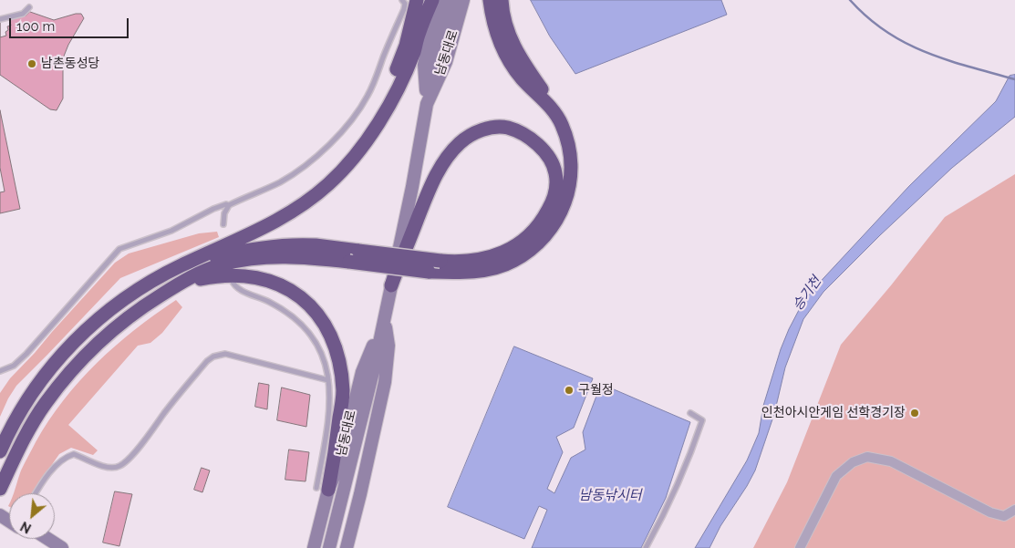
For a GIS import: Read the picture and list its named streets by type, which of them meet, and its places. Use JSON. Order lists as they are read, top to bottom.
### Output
{
  "streets": {
    "main road": ["남동대로"]
  },
  "water": ["승기천", "남동낚시터"],
  "places": ["남촌동성당", "구월정", "인천아시안게임 선학경기장"],
  "scale_bar": "100 m",
  "north": "bottom left"
}
